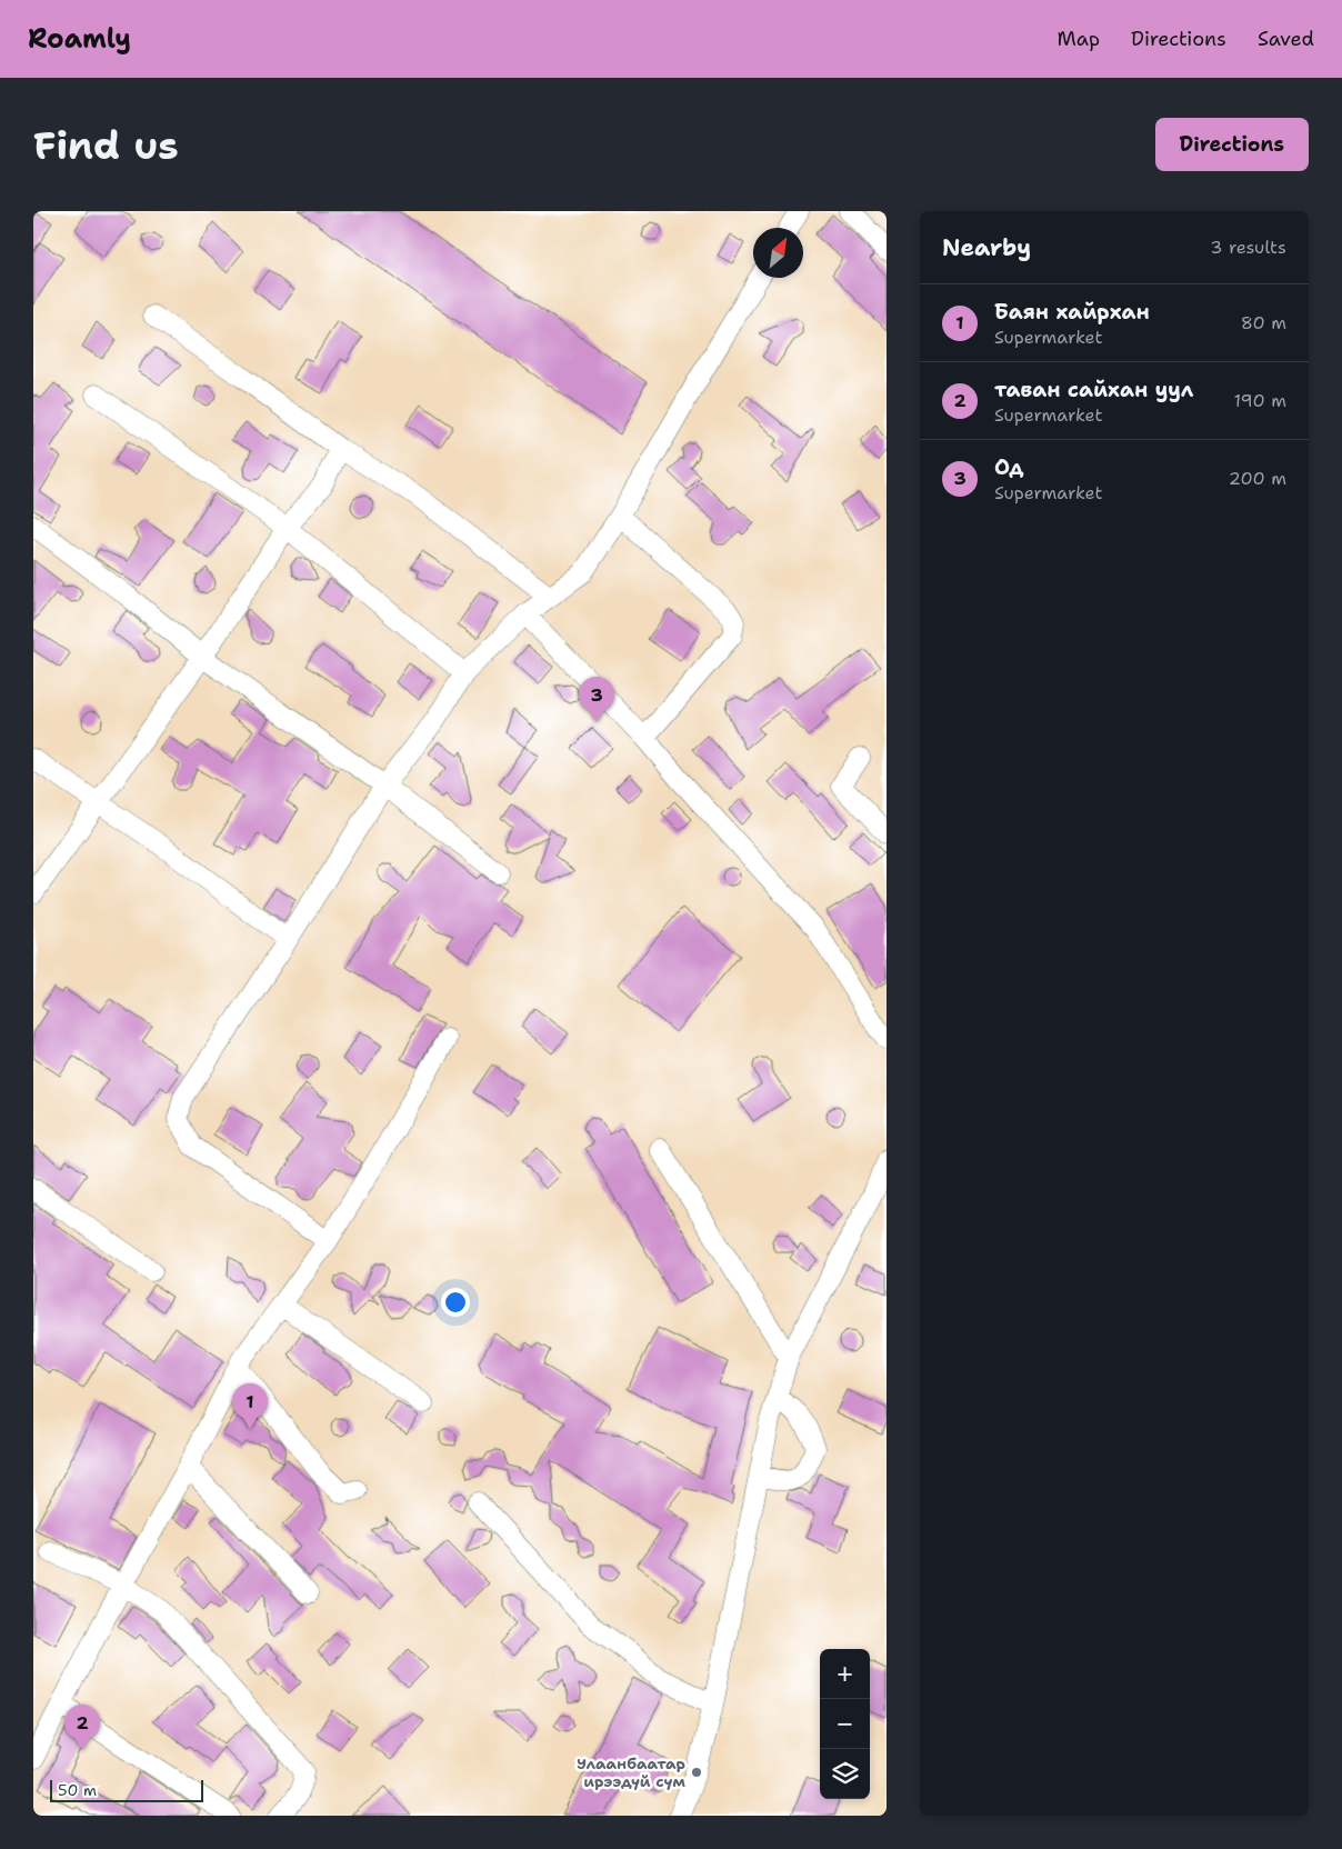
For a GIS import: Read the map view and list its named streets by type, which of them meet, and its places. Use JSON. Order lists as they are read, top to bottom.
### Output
{
  "places": ["Улаанбаатар ирээдүй сүм"],
  "scale_bar": "50 m",
  "north": "top right",
  "page": {
    "header": "Roamly",
    "nav": ["Map", "Directions", "Saved"],
    "buttons": "Directions",
    "title": "Find us",
    "heading": ["Nearby", "3 results"],
    "list": [
      {
        "mark": "1",
        "name": "Баян хайрхан",
        "note": "Supermarket",
        "value": "80 m"
      },
      {
        "mark": "2",
        "name": "таван сайхан уул",
        "note": "Supermarket",
        "value": "190 m"
      },
      {
        "mark": "3",
        "name": "Од",
        "note": "Supermarket",
        "value": "200 m"
      }
    ],
    "pins": ["3", "1", "2"],
    "map_buttons": ["+", "−"],
    "scale": "50 m"
  }
}
